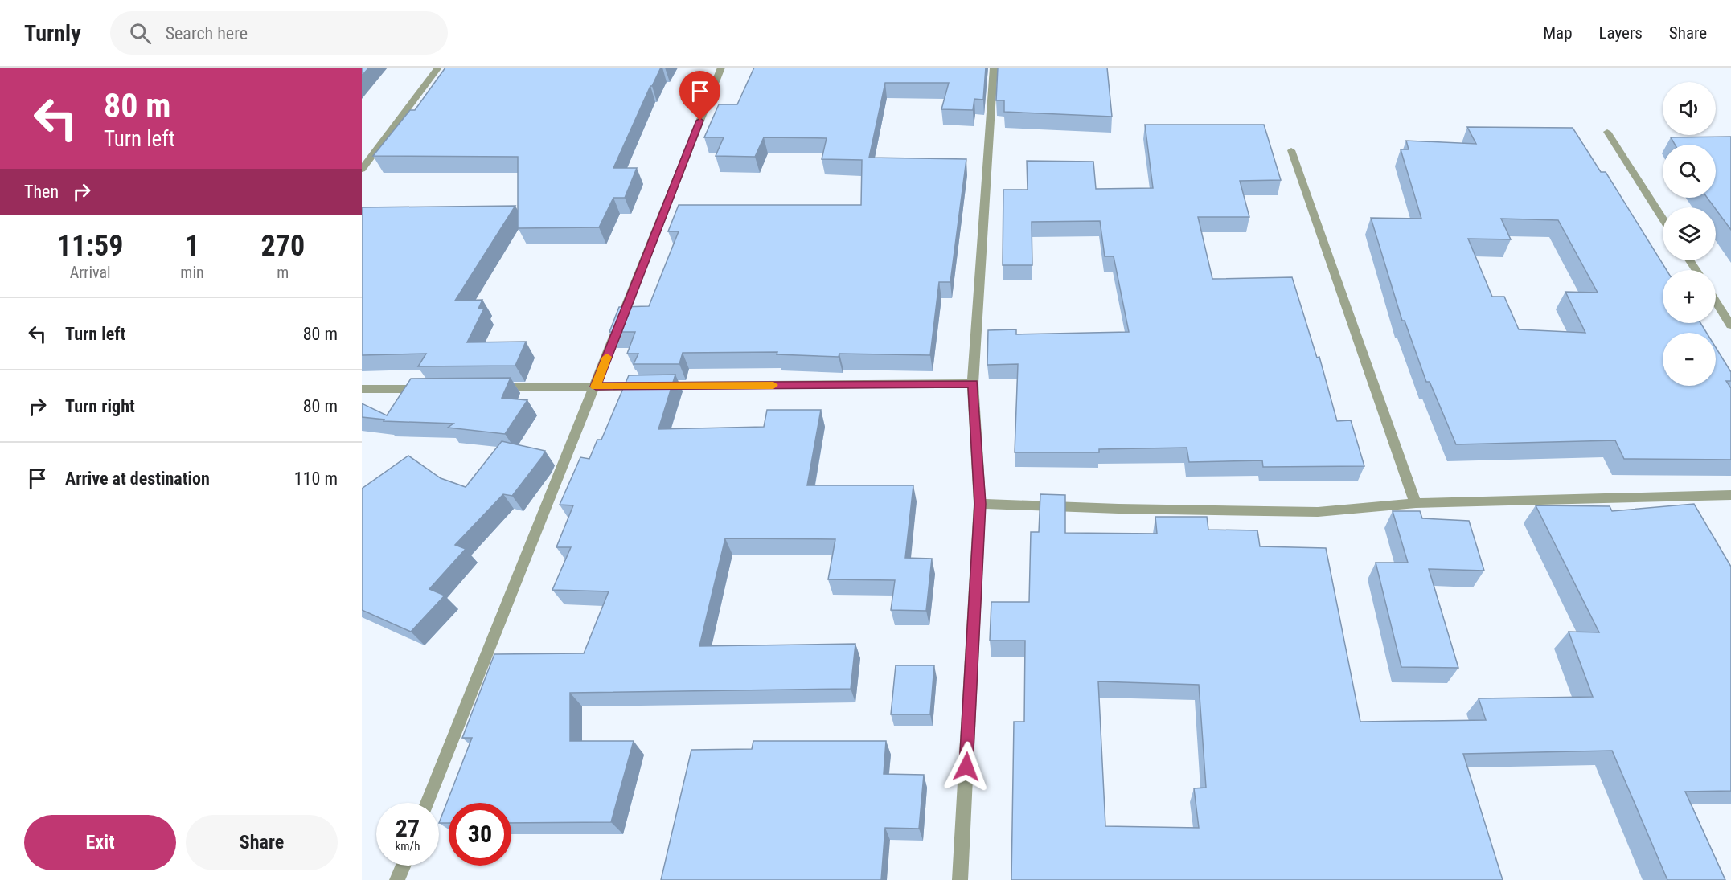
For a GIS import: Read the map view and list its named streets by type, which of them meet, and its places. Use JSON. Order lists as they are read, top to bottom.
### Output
{
  "page": {
    "header": "Turnly",
    "search": "Search here",
    "nav": ["Map", "Layers", "Share"],
    "turn": ["80 m", "Turn left"],
    "map_buttons": ["+", "−"],
    "then": "Then",
    "eta": [
      "11:59",
      "Arrival",
      "1",
      "min",
      "270",
      "m"
    ],
    "list": [
      {
        "name": "Turn left",
        "value": "80 m"
      },
      {
        "name": "Turn right",
        "value": "80 m"
      },
      {
        "name": "Arrive at destination",
        "value": "110 m"
      }
    ],
    "speed": "27 km/h",
    "limit": "30",
    "buttons": ["Exit", "Share"]
  }
}
